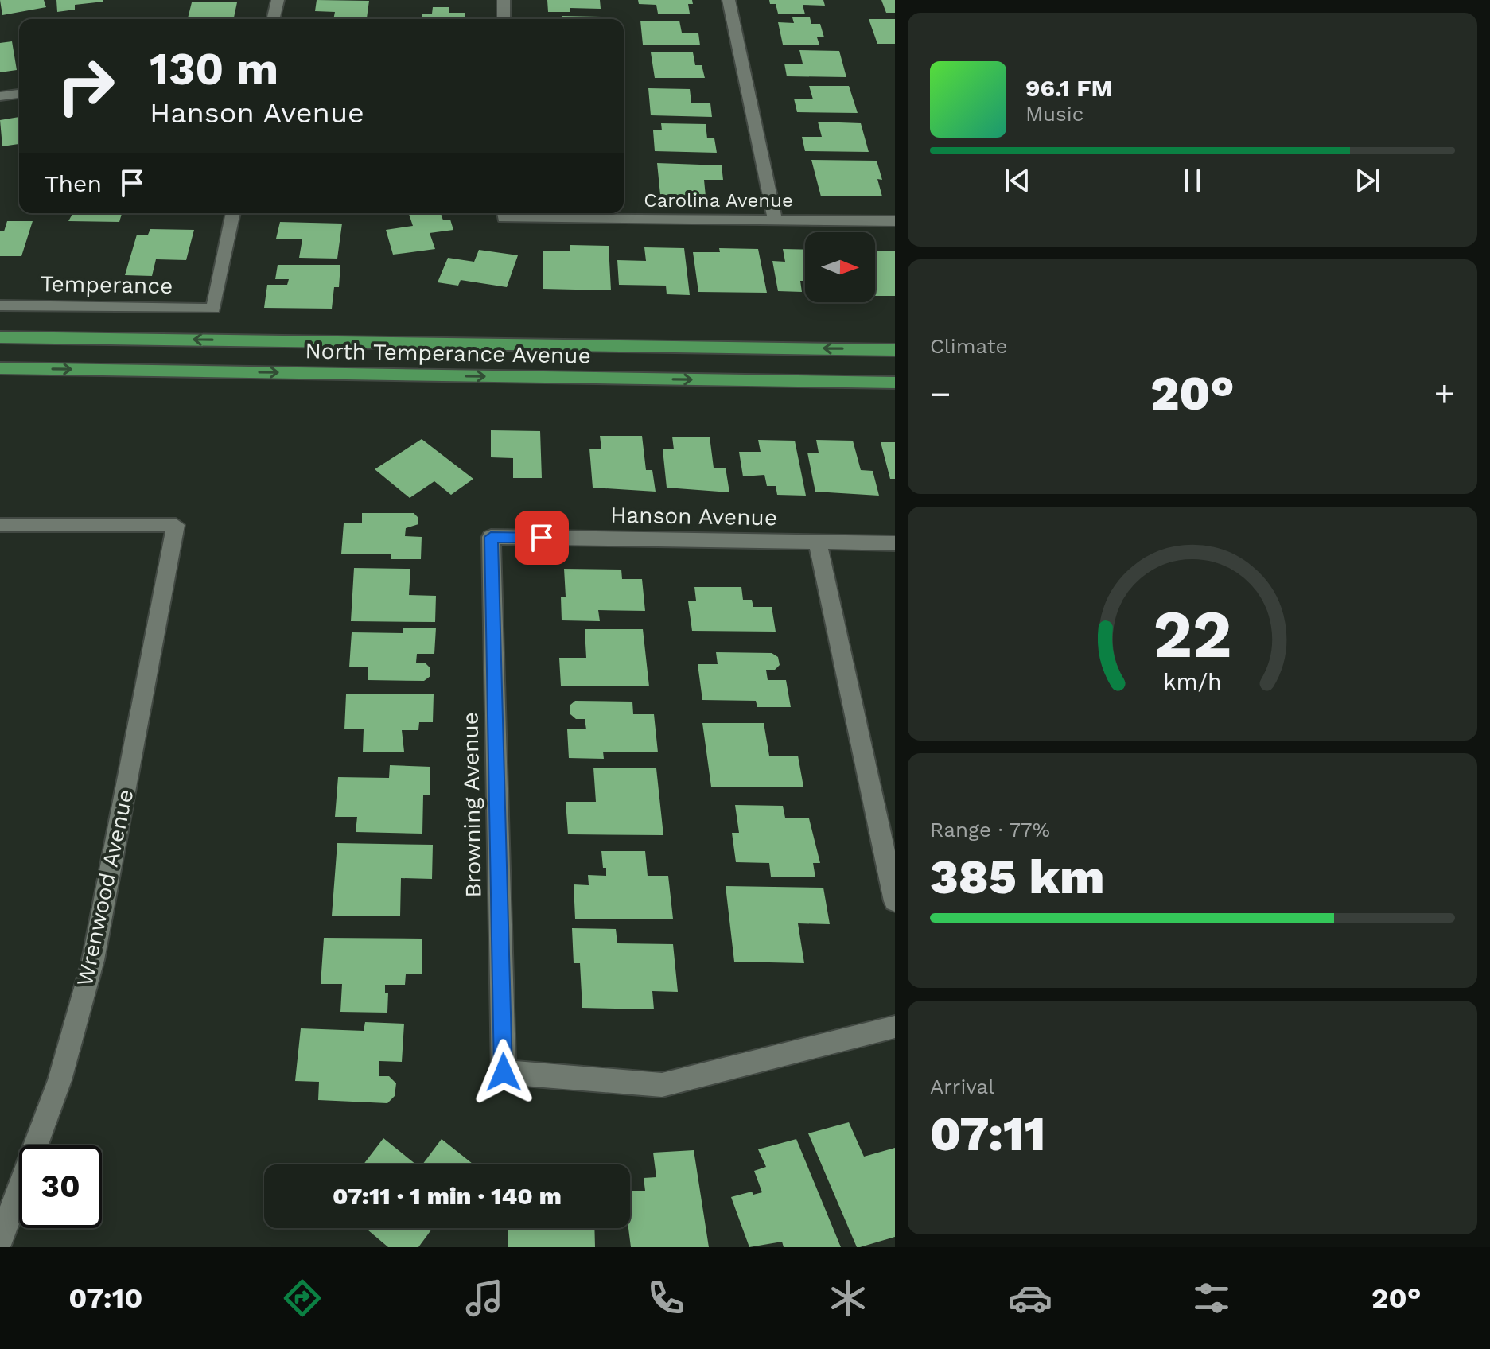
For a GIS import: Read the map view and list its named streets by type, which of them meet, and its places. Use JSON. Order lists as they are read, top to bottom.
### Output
{
  "streets": {
    "main road": ["North Temperance Avenue"],
    "street": [
      "Carolina Avenue",
      "Temperance",
      "Hanson Avenue",
      "Browning Avenue",
      "Wrenwood Avenue"
    ]
  },
  "crossings": [
    ["Hanson Avenue", "Browning Avenue"]
  ],
  "north": "right",
  "page": {
    "turn": ["130 m", "Hanson Avenue"],
    "song": ["96.1 FM", "Music"],
    "then": "Then",
    "tile": [
      "Climate",
      ["Range · 77%", "385 km"],
      ["Arrival", "07:11"]
    ],
    "heat": ["−", "20°", "+"],
    "limit": "30",
    "trip": "07:11 · 1 min · 140 m",
    "tabs": ["07:10", "20°"],
    "gauge": ["22", "km/h"]
  }
}
